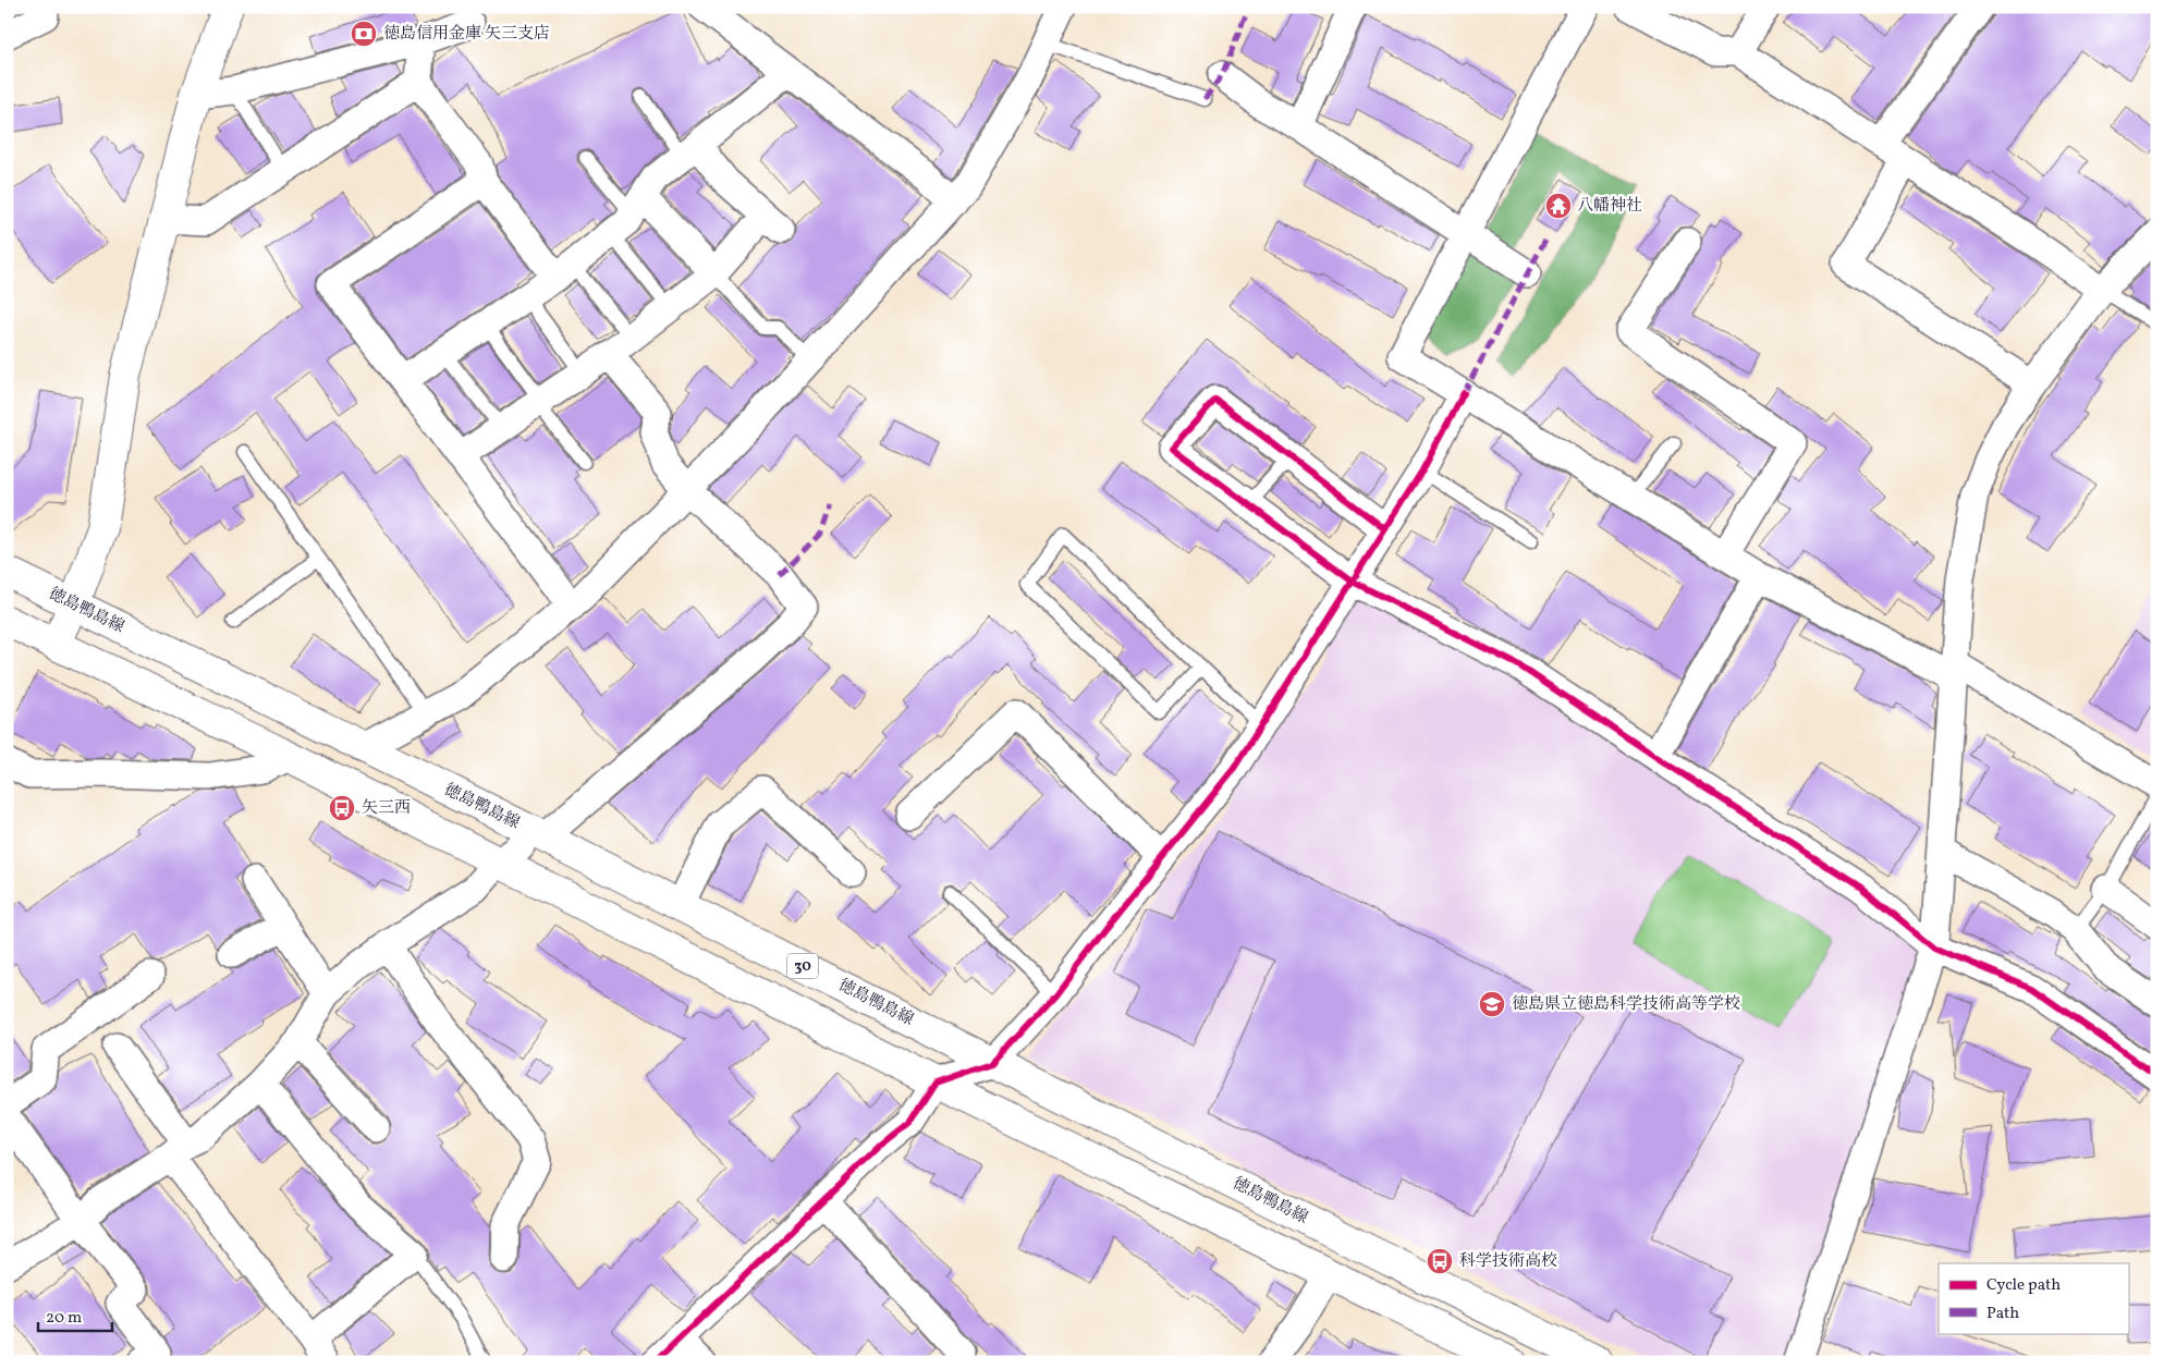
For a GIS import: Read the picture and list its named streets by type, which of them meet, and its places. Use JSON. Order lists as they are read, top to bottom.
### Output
{
  "streets": {
    "main road": ["徳島鴨島線", "30"]
  },
  "places": {
    "bank": ["徳島信用金庫 矢三支店"],
    "temple": ["八幡神社"],
    "bus stop": ["矢三西", "科学技術高校"],
    "school or university": ["徳島県立徳島科学技術高等学校"]
  },
  "legend": ["Cycle path", "Path"],
  "scale_bar": "20 m"
}
